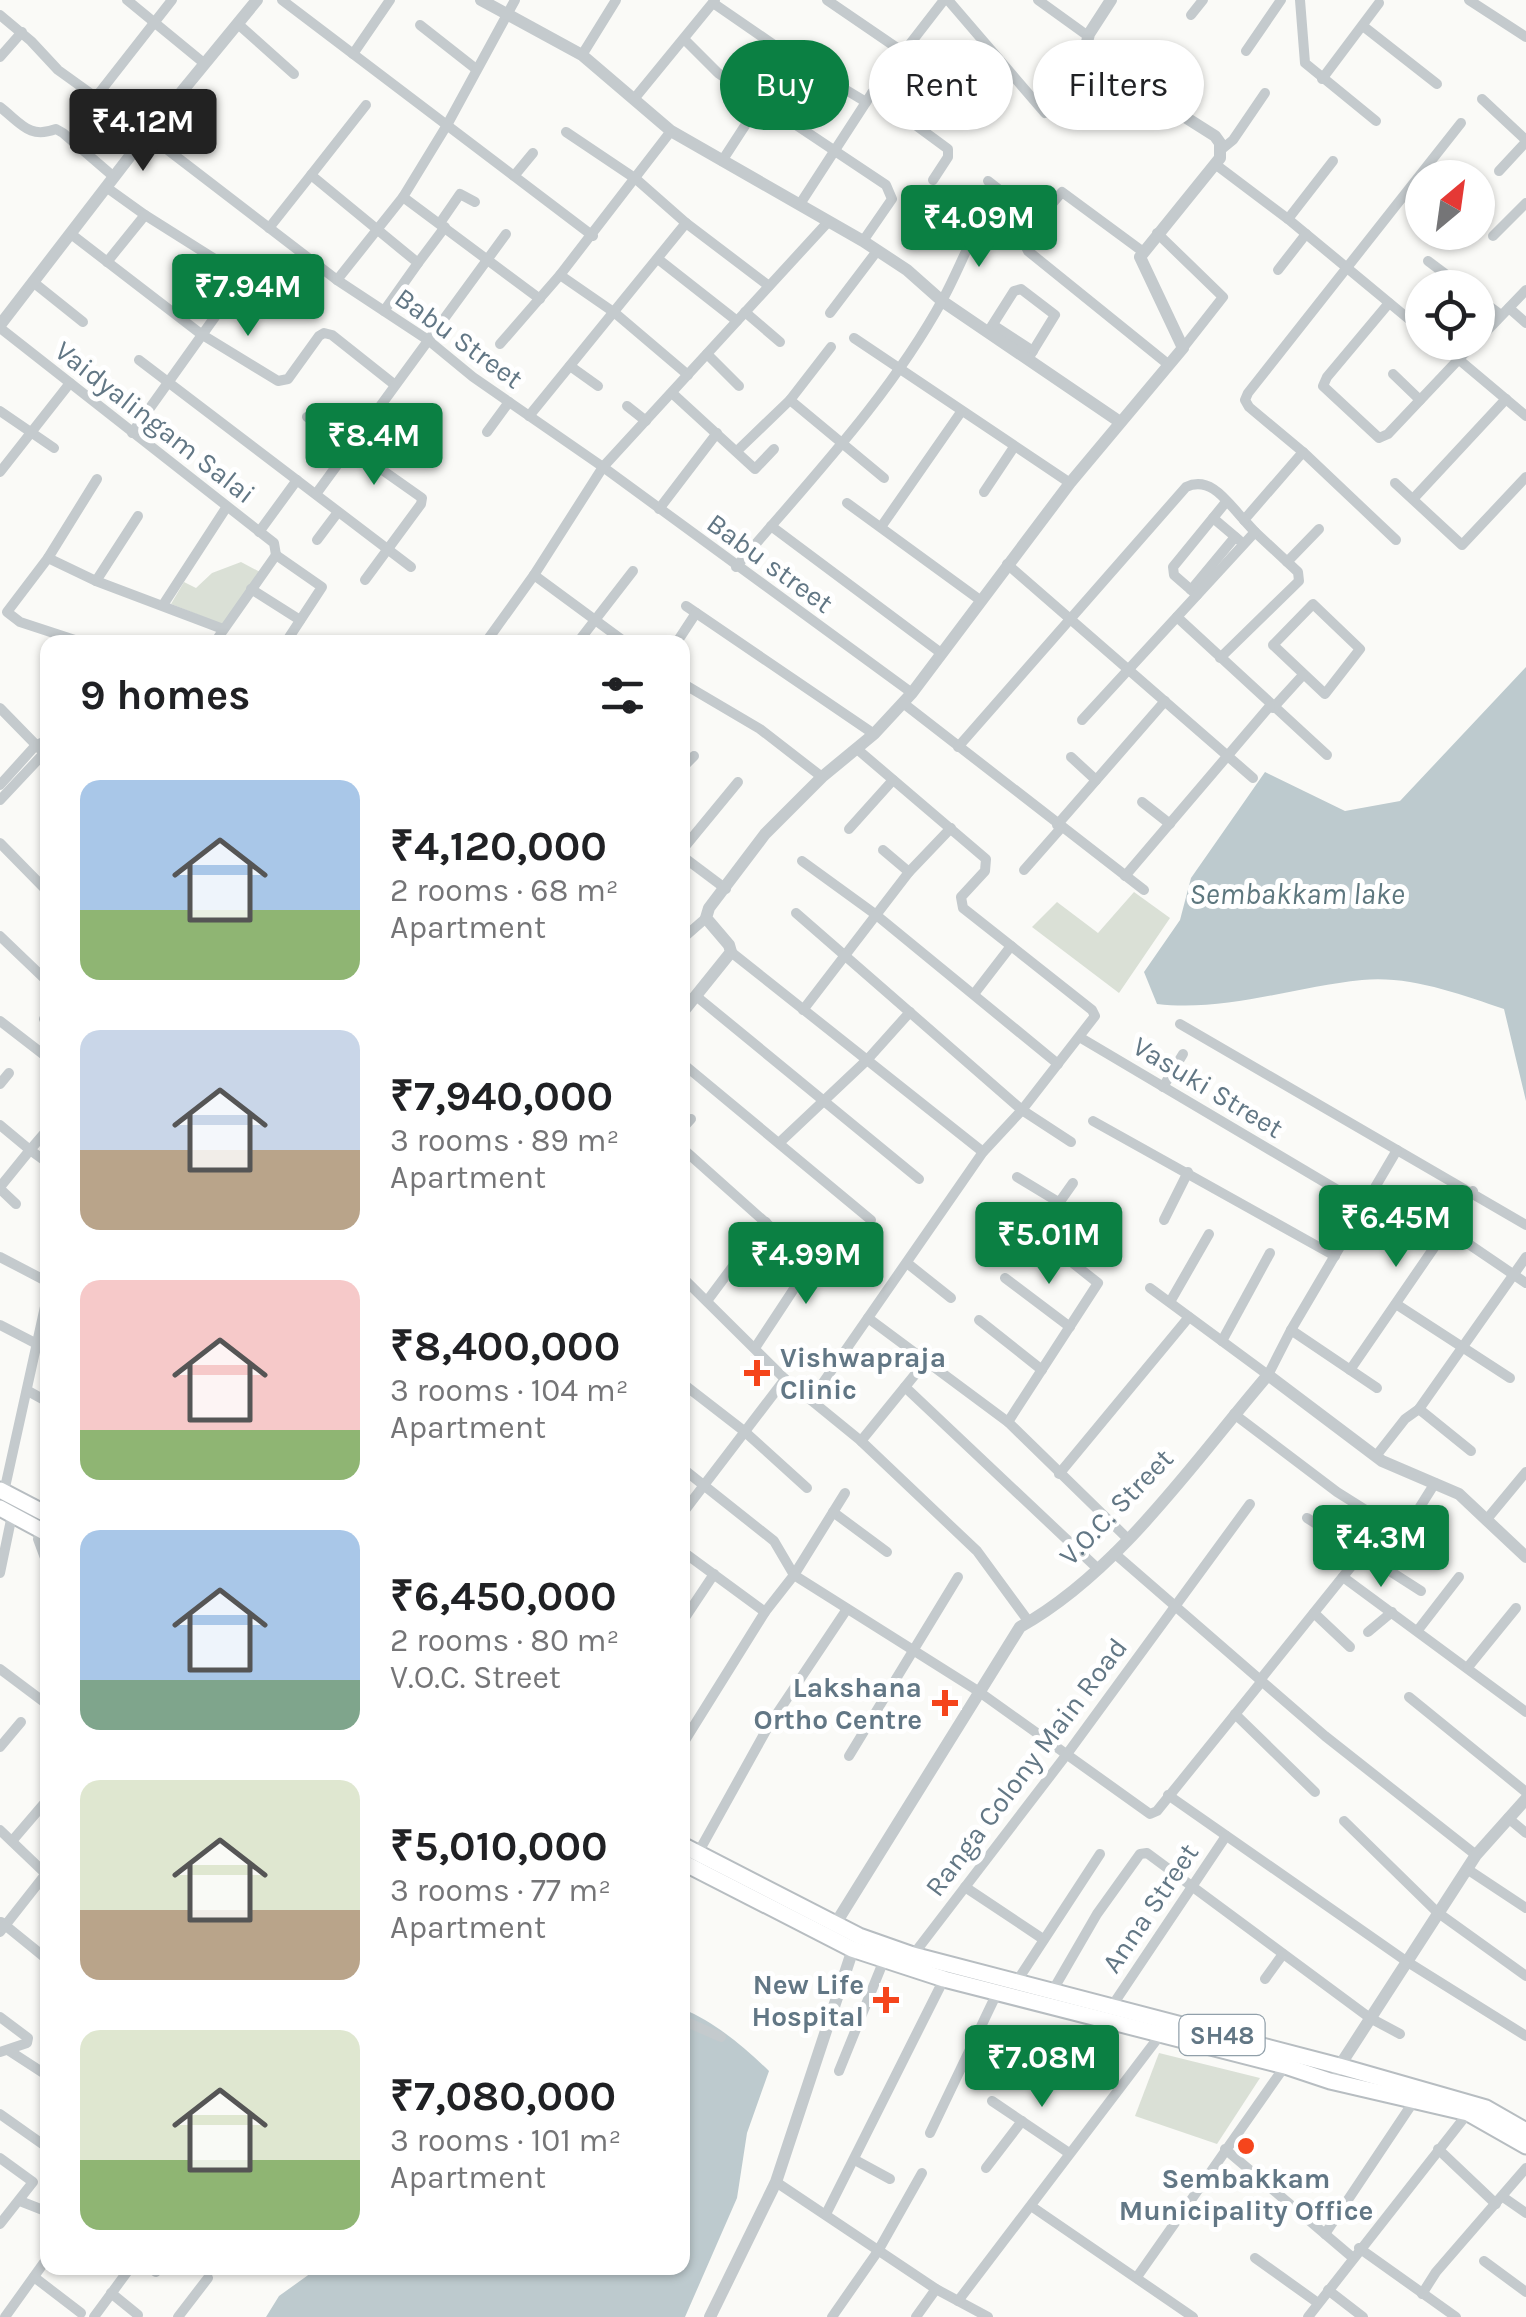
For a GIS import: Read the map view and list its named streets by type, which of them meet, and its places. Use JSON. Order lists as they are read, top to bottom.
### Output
{
  "streets": {
    "main road": ["SH48"],
    "street": [
      "Babu Street",
      "Vaidyalingam Salai",
      "Babu street",
      "Vasuki Street",
      "V.O.C. Street",
      "Ranga Colony Main Road",
      "Anna Street"
    ]
  },
  "crossings": [
    ["Babu Street", "Babu street"],
    ["Vasuki Street", "V.O.C. Street"],
    ["V.O.C. Street", "SH48"],
    ["Ranga Colony Main Road", "SH48"],
    ["Anna Street", "SH48"]
  ],
  "water": ["Sembakkam lake"],
  "places": {
    "health": ["Vishwapraja Clinic", "Lakshana Ortho Centre", "New Life Hospital"],
    "other": ["Sembakkam Municipality Office"]
  },
  "north": "top right",
  "page": {
    "chip": ["Buy", "Rent", "Filters"],
    "price": [
      "₹4.12M",
      "₹4.09M",
      "₹7.94M",
      "₹8.4M",
      "₹6.45M",
      "₹5.01M",
      "₹4.99M",
      "₹4.3M",
      "₹7.08M"
    ],
    "heading": "9 homes",
    "list": [
      {
        "name": "₹4,120,000",
        "note": "2 rooms · 68 m² · Apartment"
      },
      {
        "name": "₹7,940,000",
        "note": "3 rooms · 89 m² · Apartment"
      },
      {
        "name": "₹8,400,000",
        "note": "3 rooms · 104 m² · Apartment"
      },
      {
        "name": "₹6,450,000",
        "note": "2 rooms · 80 m² · V.O.C. Street"
      },
      {
        "name": "₹5,010,000",
        "note": "3 rooms · 77 m² · Apartment"
      },
      {
        "name": "₹7,080,000",
        "note": "3 rooms · 101 m² · Apartment"
      }
    ]
  }
}
